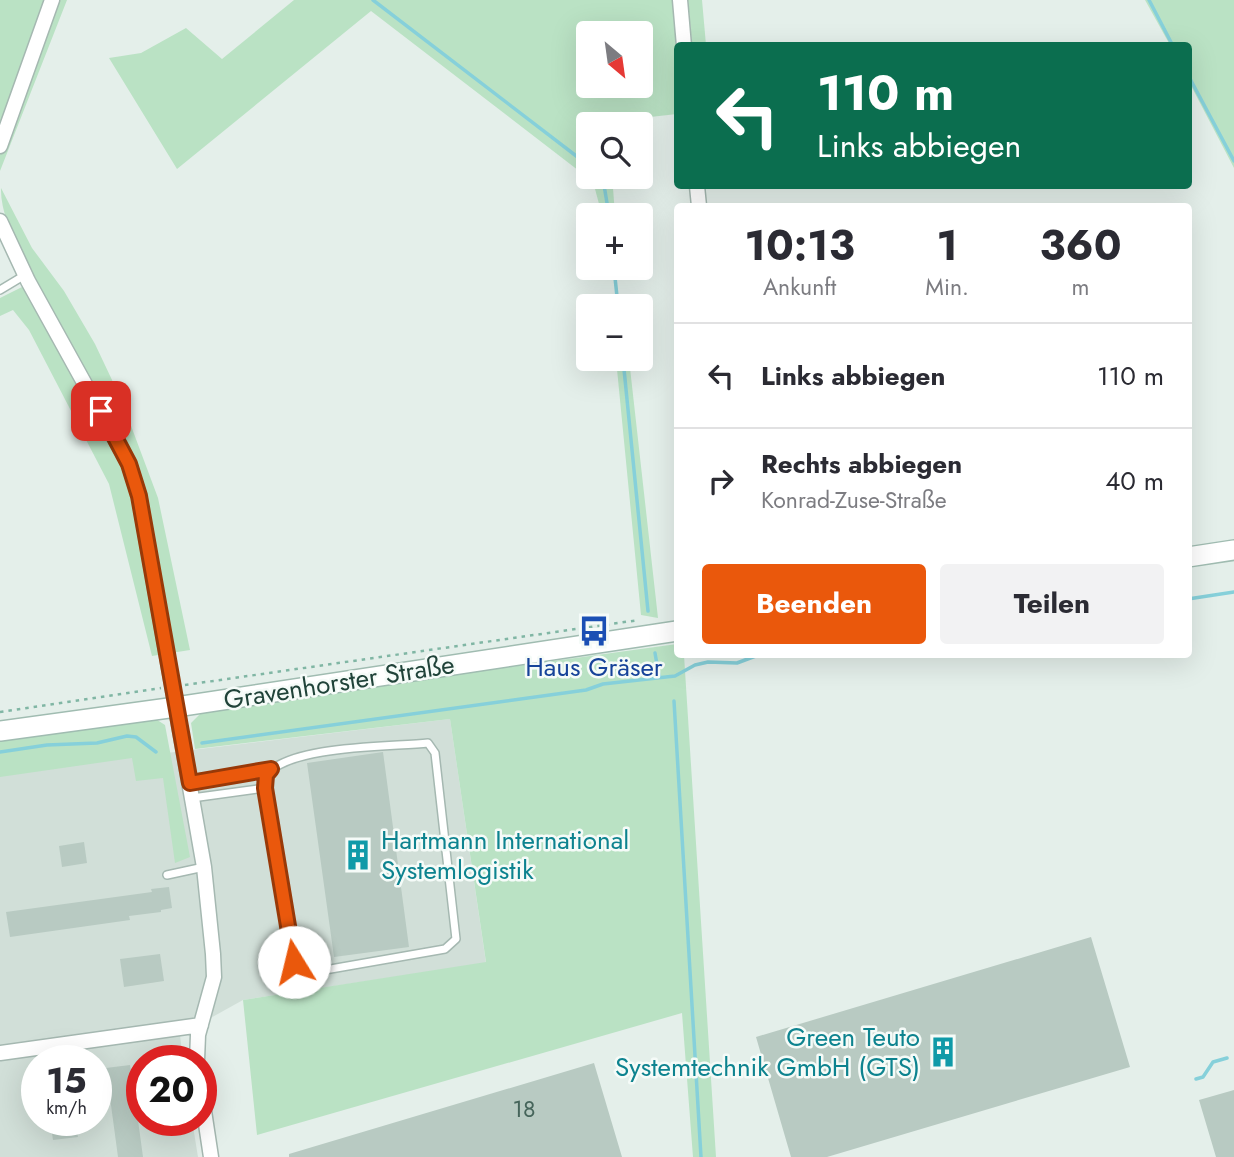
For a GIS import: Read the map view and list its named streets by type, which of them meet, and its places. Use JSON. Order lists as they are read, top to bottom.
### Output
{
  "streets": {
    "main road": ["Gravenhorster Straße"]
  },
  "places": {
    "bus stop": ["Haus Gräser"],
    "building": ["Hartmann International Systemlogistik", "Green Teuto Systemtechnik GmbH (GTS)"]
  },
  "house_numbers": ["18"],
  "north": "bottom right",
  "page": {
    "map_buttons": ["+", "−"],
    "turn": ["110 m", "Links abbiegen"],
    "eta": [
      "10:13",
      "Ankunft",
      "1",
      "Min.",
      "360",
      "m"
    ],
    "list": [
      {
        "name": "Links abbiegen",
        "value": "110 m"
      },
      {
        "name": "Rechts abbiegen",
        "note": "Konrad-Zuse-Straße",
        "value": "40 m"
      }
    ],
    "buttons": ["Beenden", "Teilen"],
    "speed": "15 km/h",
    "limit": "20"
  }
}
